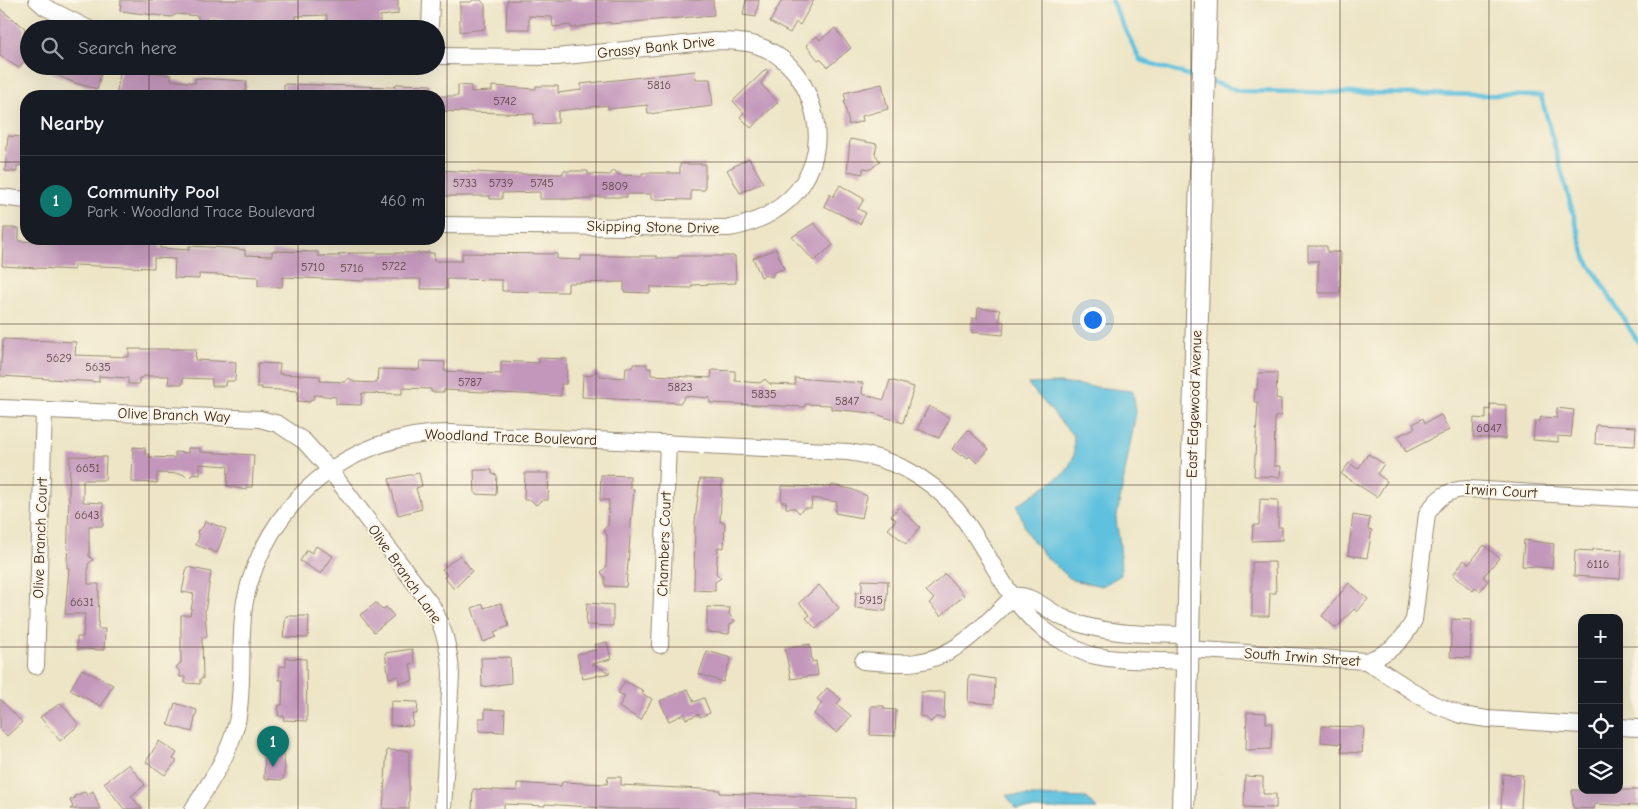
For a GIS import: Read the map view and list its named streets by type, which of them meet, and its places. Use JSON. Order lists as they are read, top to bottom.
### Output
{
  "streets": {
    "main road": ["East Edgewood Avenue"],
    "street": [
      "Grassy Bank Drive",
      "Skipping Stone Drive",
      "Olive Branch Way",
      "Woodland Trace Boulevard",
      "Irwin Court",
      "Olive Branch Court",
      "Chambers Court",
      "Olive Branch Lane",
      "South Irwin Street"
    ]
  },
  "crossings": [
    ["Grassy Bank Drive", "Skipping Stone Drive"],
    ["East Edgewood Avenue", "Woodland Trace Boulevard"],
    ["East Edgewood Avenue", "South Irwin Street"],
    ["Olive Branch Way", "Woodland Trace Boulevard"],
    ["Olive Branch Way", "Olive Branch Court"],
    ["Olive Branch Way", "Olive Branch Lane"],
    ["Woodland Trace Boulevard", "Chambers Court"],
    ["Woodland Trace Boulevard", "Olive Branch Lane"],
    ["Woodland Trace Boulevard", "South Irwin Street"],
    ["Irwin Court", "South Irwin Street"]
  ],
  "house_numbers": [
    "5816",
    "5742",
    "5733",
    "5739",
    "5745",
    "5809",
    "5722",
    "5710",
    "5716",
    "5629",
    "5635",
    "5787",
    "5823",
    "5835",
    "5847",
    "6047",
    "6651",
    "6643",
    "6116",
    "5915",
    "6631"
  ],
  "page": {
    "search": "Search here",
    "heading": "Nearby",
    "list": [
      {
        "mark": "1",
        "name": "Community Pool",
        "note": "Park · Woodland Trace Boulevard",
        "value": "460 m"
      }
    ],
    "map_buttons": ["+", "−"],
    "pins": "1"
  }
}
